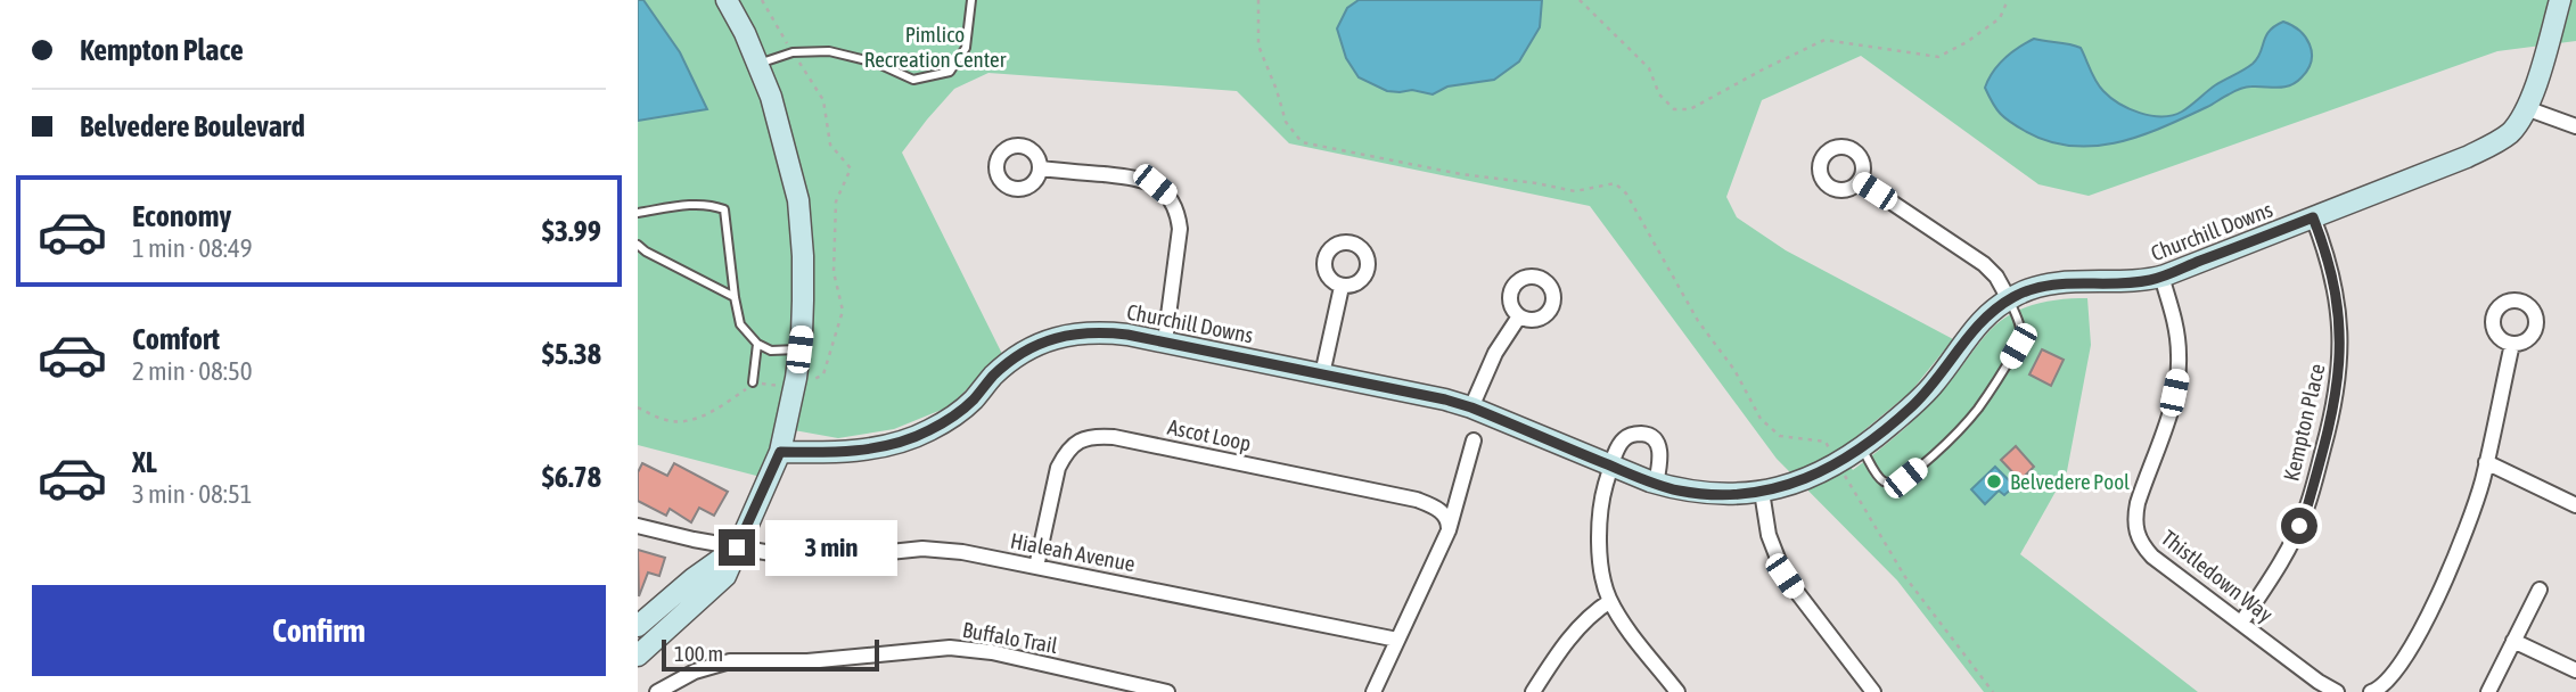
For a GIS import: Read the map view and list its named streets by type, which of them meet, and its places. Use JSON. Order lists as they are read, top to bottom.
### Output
{
  "streets": {
    "street": [
      "Churchill Downs",
      "Kempton Place",
      "Ascot Loop",
      "Hialeah Avenue",
      "Thistledown Way",
      "Buffalo Trail"
    ]
  },
  "crossings": [
    ["Churchill Downs", "Kempton Place"],
    ["Churchill Downs", "Thistledown Way"],
    ["Kempton Place", "Thistledown Way"],
    ["Ascot Loop", "Hialeah Avenue"]
  ],
  "parks": ["Pimlico Recreation Center"],
  "places": ["Belvedere Pool"],
  "scale_bar": "100 m",
  "page": {
    "banner": ["Kempton Place", "Belvedere Boulevard"],
    "list": [
      {
        "name": "Economy",
        "note": "1 min · 08:49",
        "value": "$3.99"
      },
      {
        "name": "Comfort",
        "note": "2 min · 08:50",
        "value": "$5.38"
      },
      {
        "name": "XL",
        "note": "3 min · 08:51",
        "value": "$6.78"
      }
    ],
    "bubble": "3 min",
    "buttons": "Confirm",
    "scale": "100 m"
  }
}
